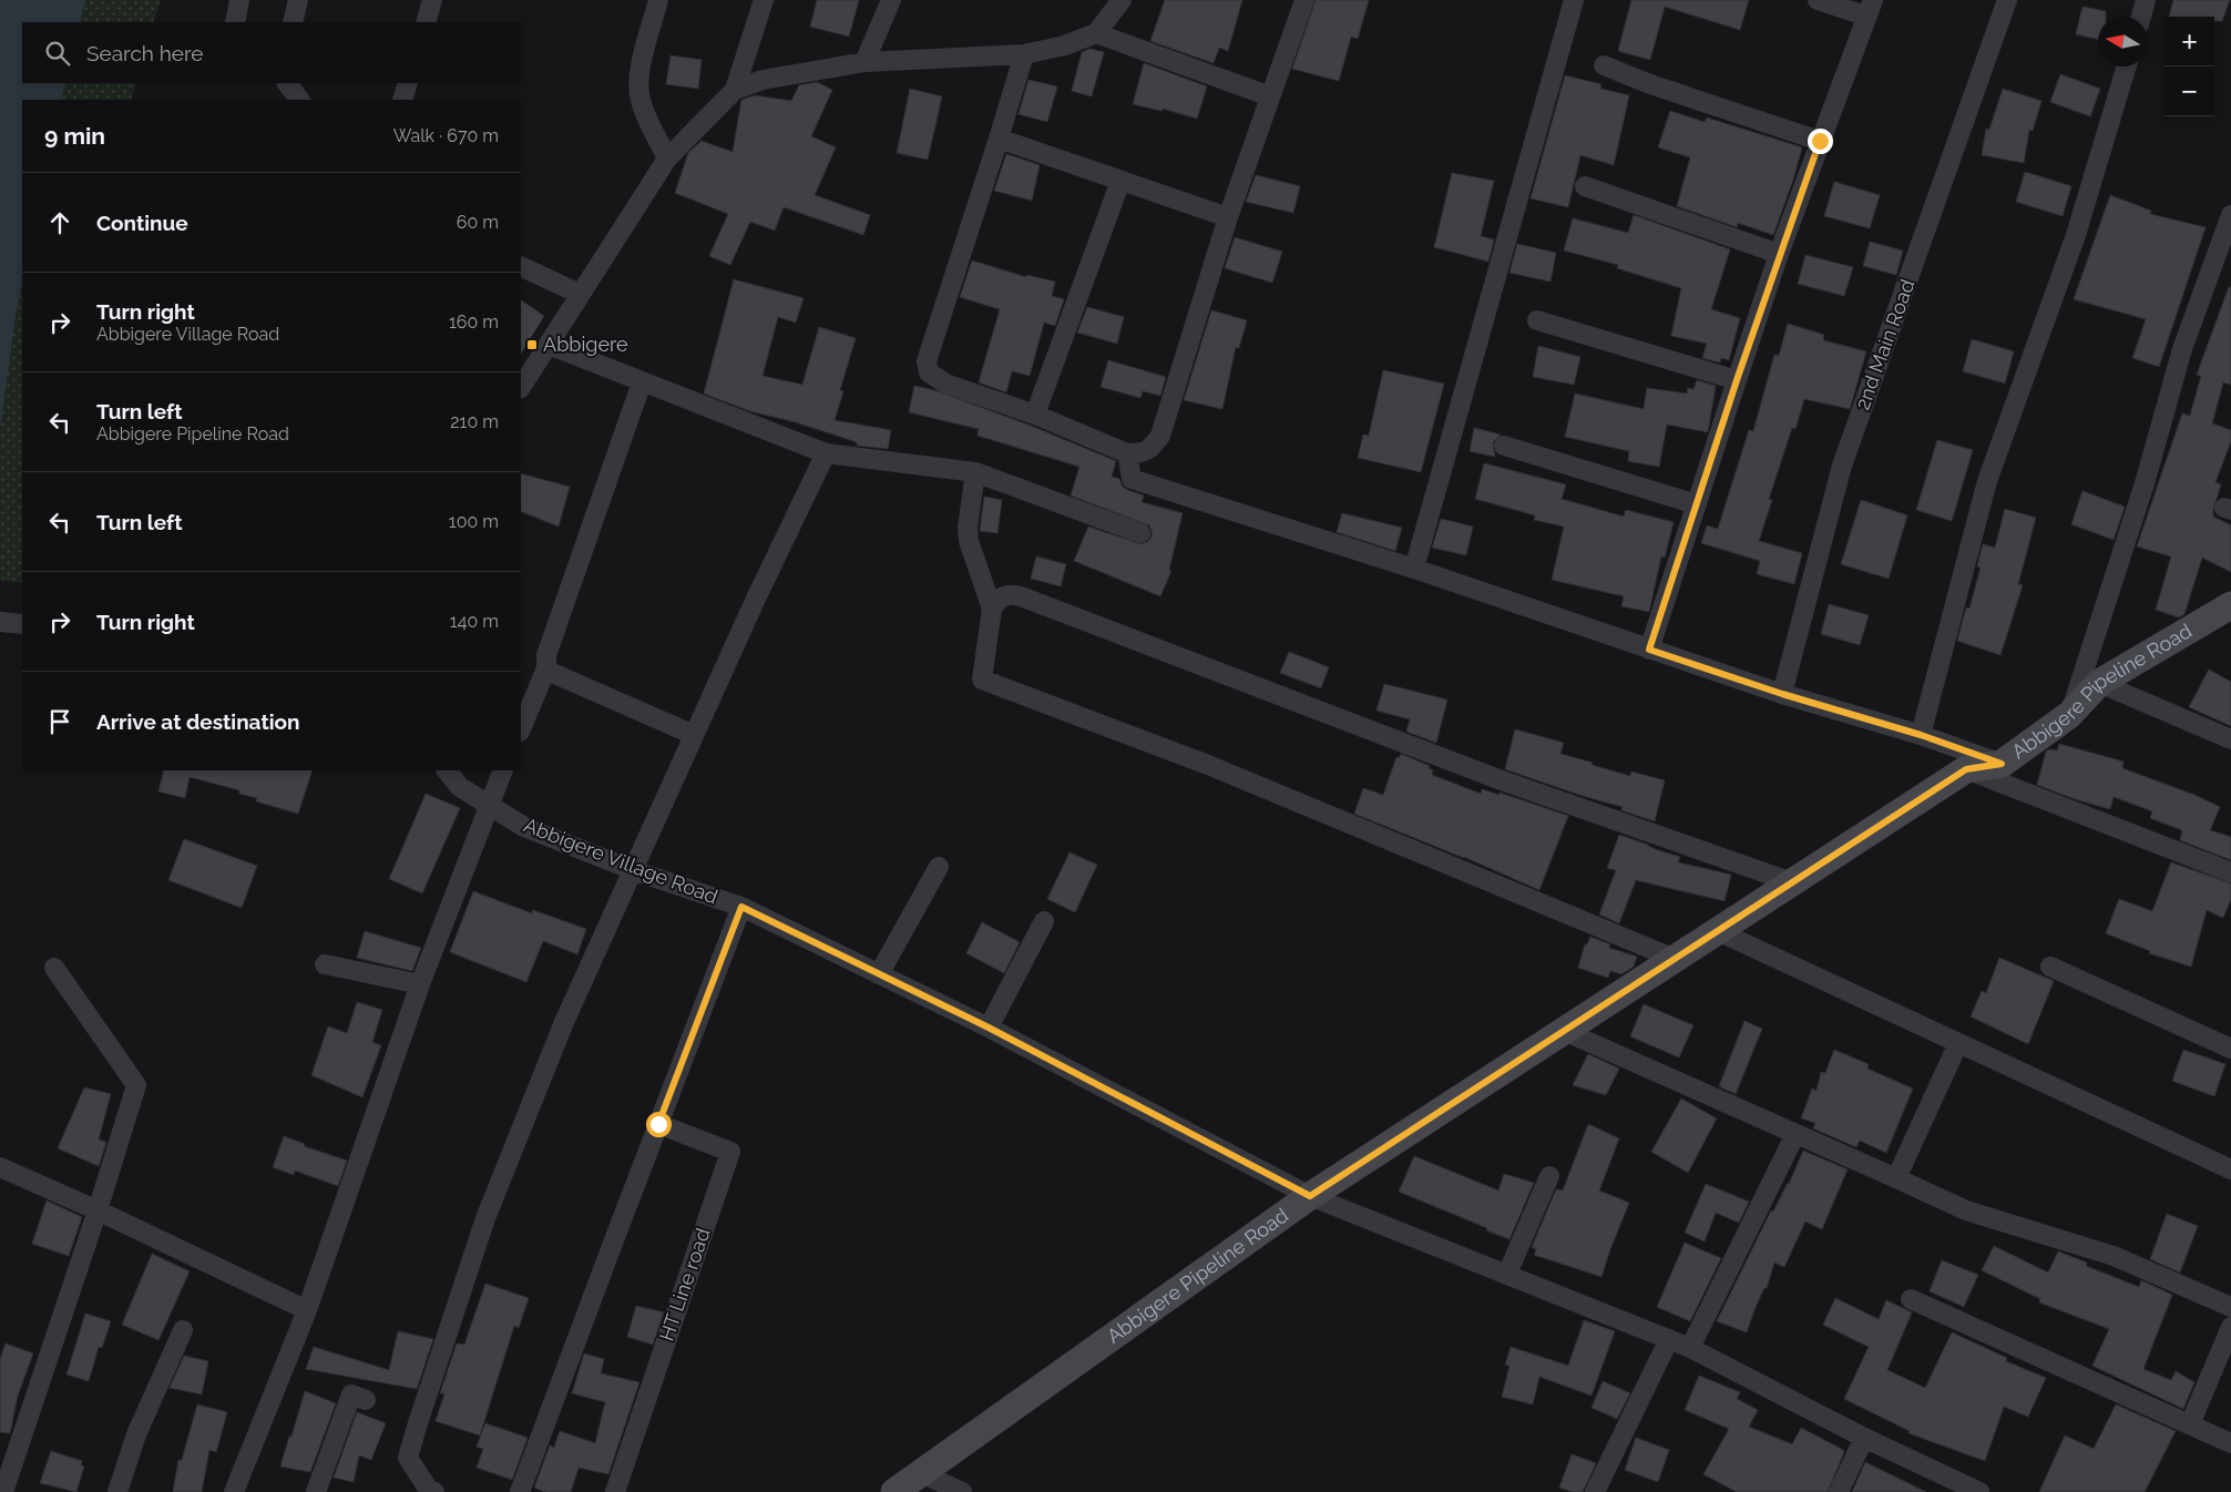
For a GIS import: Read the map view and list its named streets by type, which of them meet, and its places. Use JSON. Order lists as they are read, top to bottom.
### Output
{
  "streets": {
    "street": [
      "2nd Main Road",
      "Abbigere Pipeline Road",
      "Abbigere Village Road",
      "HT Line road"
    ]
  },
  "crossings": [
    ["Abbigere Pipeline Road", "Abbigere Village Road"]
  ],
  "places": {
    "transit": ["Abbigere"]
  },
  "north": "left",
  "page": {
    "map_buttons": ["+", "−"],
    "search": "Search here",
    "heading": ["9 min", "Walk · 670 m"],
    "list": [
      ["Continue", "60 m"],
      ["Turn right", "Abbigere Village Road", "160 m"],
      ["Turn left", "Abbigere Pipeline Road", "210 m"],
      ["Turn left", "100 m"],
      ["Turn right", "140 m"],
      "Arrive at destination"
    ]
  }
}
